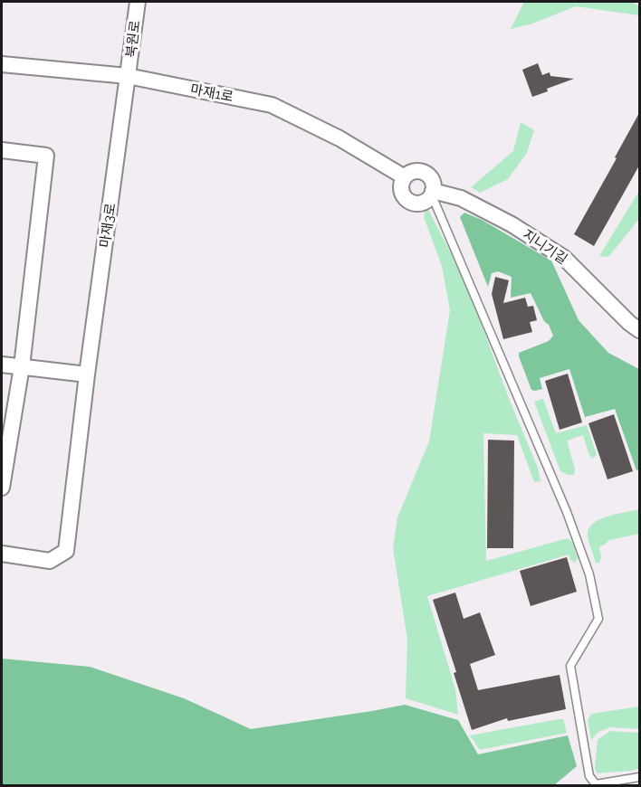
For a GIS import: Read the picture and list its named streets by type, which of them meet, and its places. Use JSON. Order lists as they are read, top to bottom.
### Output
{
  "streets": {
    "street": [
      "북원로",
      "마재1로",
      "마재3로",
      "지니기길"
    ]
  },
  "crossings": [
    ["북원로", "마재1로"],
    ["북원로", "마재3로"],
    ["마재1로", "마재3로"],
    ["마재1로", "지니기길"]
  ]
}
